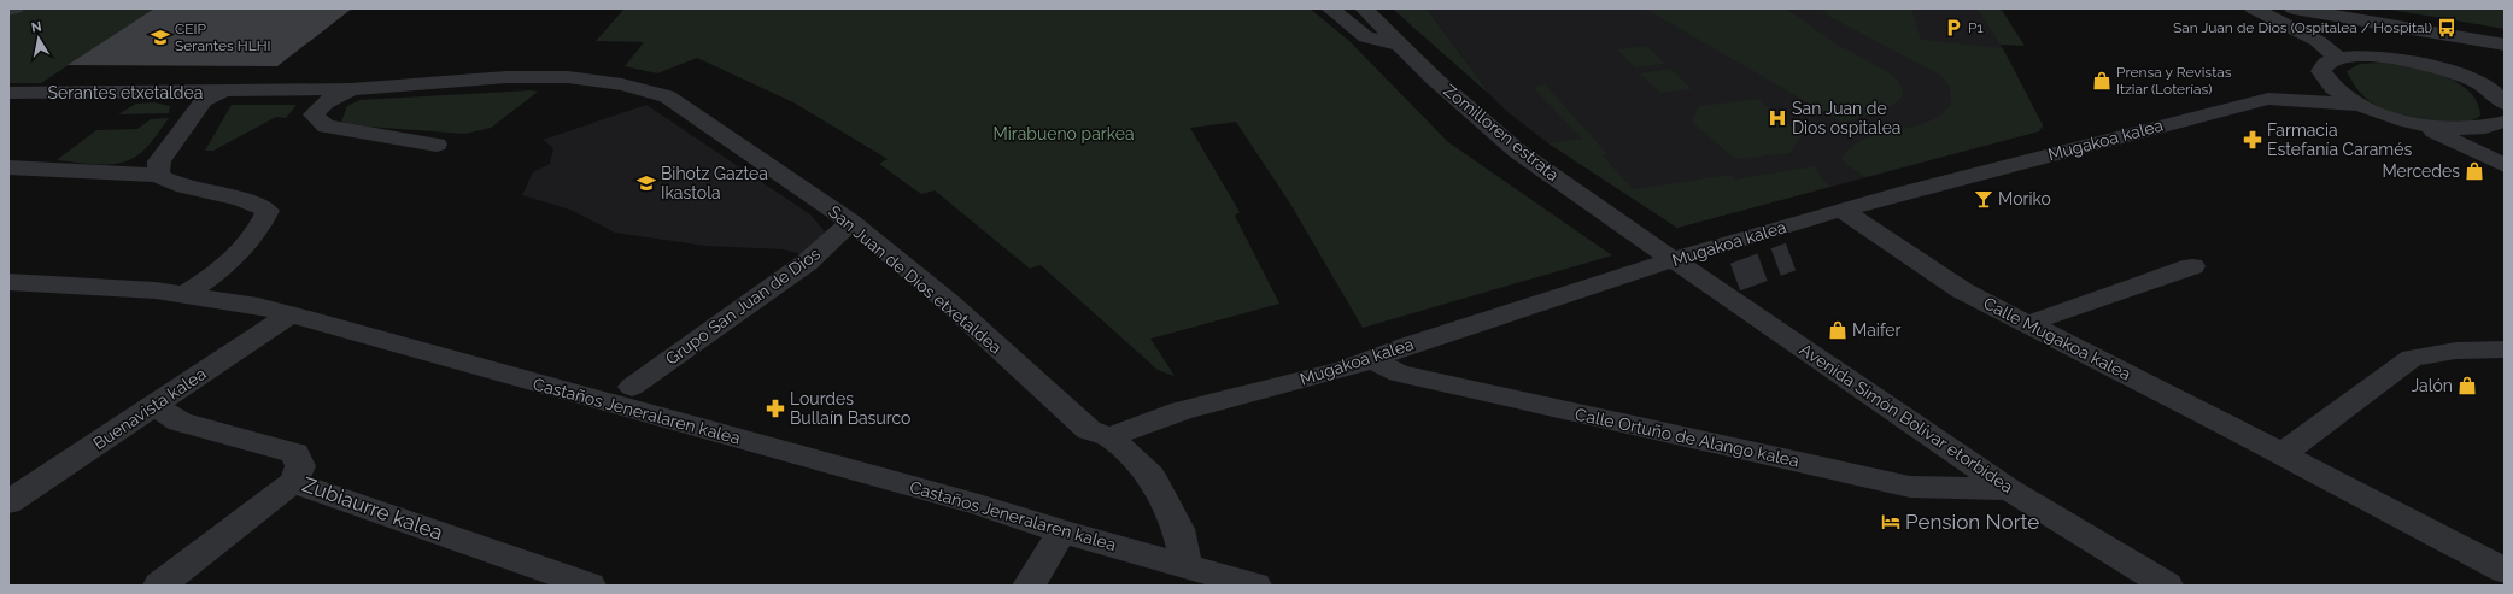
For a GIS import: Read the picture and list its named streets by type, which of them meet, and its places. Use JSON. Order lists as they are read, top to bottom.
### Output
{
  "streets": {
    "street": [
      "Serantes etxetaldea",
      "Zomilloren estrata",
      "Mugakoa kalea",
      "San Juan de Dios etxetaldea",
      "Grupo San Juan de Dios",
      "Calle Mugakoa kalea",
      "Buenavista kalea",
      "Castaños Jeneralaren kalea",
      "Avenida Simón Bolívar etorbidea",
      "Calle Ortuño de Alango kalea",
      "Zubiaurre kalea"
    ]
  },
  "crossings": [
    ["Zomilloren estrata", "Mugakoa kalea"],
    ["Zomilloren estrata", "Avenida Simón Bolívar etorbidea"],
    ["Mugakoa kalea", "San Juan de Dios etxetaldea"],
    ["Mugakoa kalea", "Calle Mugakoa kalea"],
    ["Mugakoa kalea", "Avenida Simón Bolívar etorbidea"],
    ["Mugakoa kalea", "Calle Ortuño de Alango kalea"],
    ["San Juan de Dios etxetaldea", "Grupo San Juan de Dios"],
    ["Buenavista kalea", "Castaños Jeneralaren kalea"],
    ["Buenavista kalea", "Zubiaurre kalea"],
    ["Avenida Simón Bolívar etorbidea", "Calle Ortuño de Alango kalea"]
  ],
  "parks": ["Mirabueno parkea"],
  "places": {
    "parking": ["P1"],
    "bus stop": ["San Juan de Dios (Ospitalea / Hospital)"],
    "school or university": ["CEIP Serantes HLHI", "Bihotz Gaztea Ikastola"],
    "shop": [
      "Prensa y Revistas Itziar (Loterías)",
      "Mercedes",
      "Maifer",
      "Jalón"
    ],
    "hospital": ["San Juan de Dios ospitalea"],
    "pharmacy": ["Farmacia Estefanía Caramés", "Lourdes Bullaín Basurco"],
    "bar": ["Moriko"],
    "hotel": ["Pension Norte"]
  },
  "north": "top"
}
